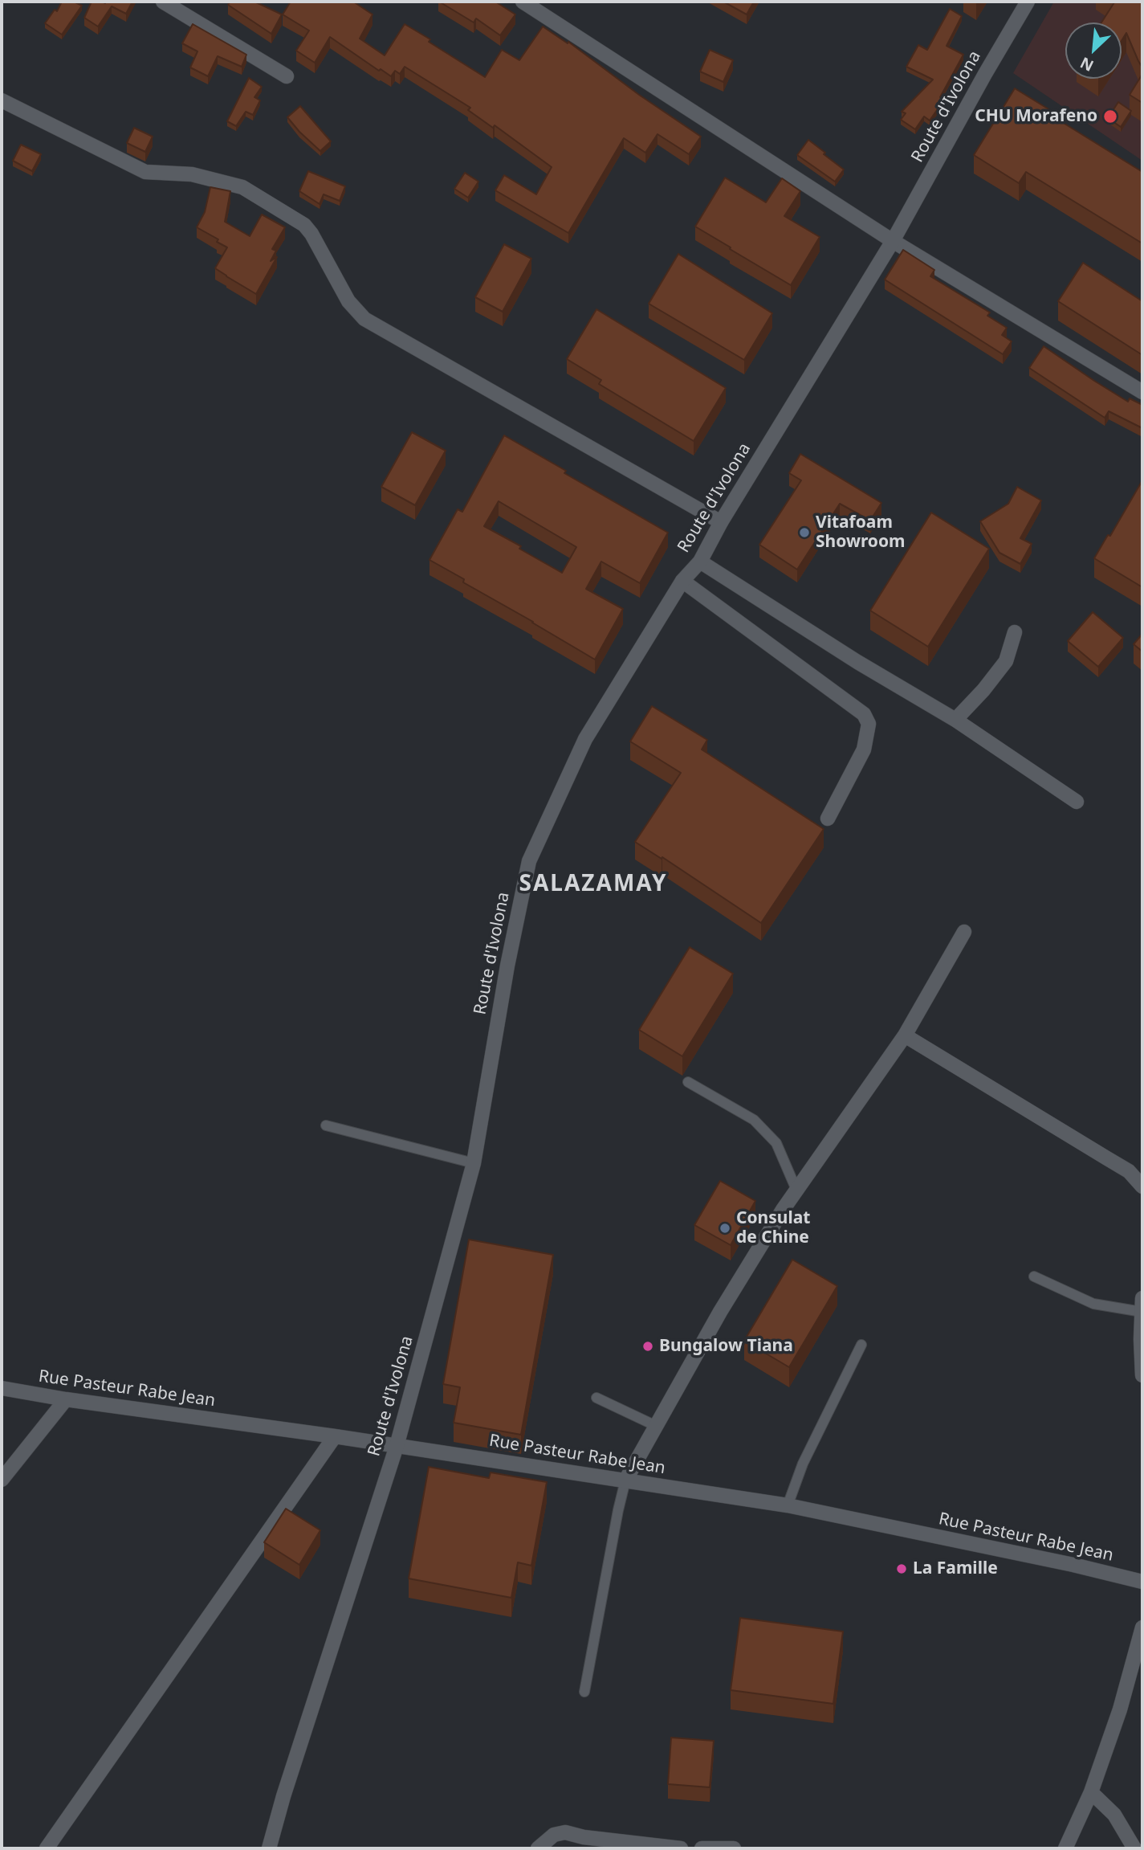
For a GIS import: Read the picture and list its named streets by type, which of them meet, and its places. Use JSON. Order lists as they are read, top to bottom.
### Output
{
  "streets": {
    "street": ["Route d'Ivolona", "Rue Pasteur Rabe Jean"]
  },
  "crossings": [
    ["Route d'Ivolona", "Rue Pasteur Rabe Jean"]
  ],
  "districts": ["SALAZAMAY"],
  "places": [
    "CHU Morafeno",
    "Vitafoam Showroom",
    "Consulat de Chine",
    "Bungalow Tiana",
    "La Famille"
  ],
  "north": "bottom left"
}
